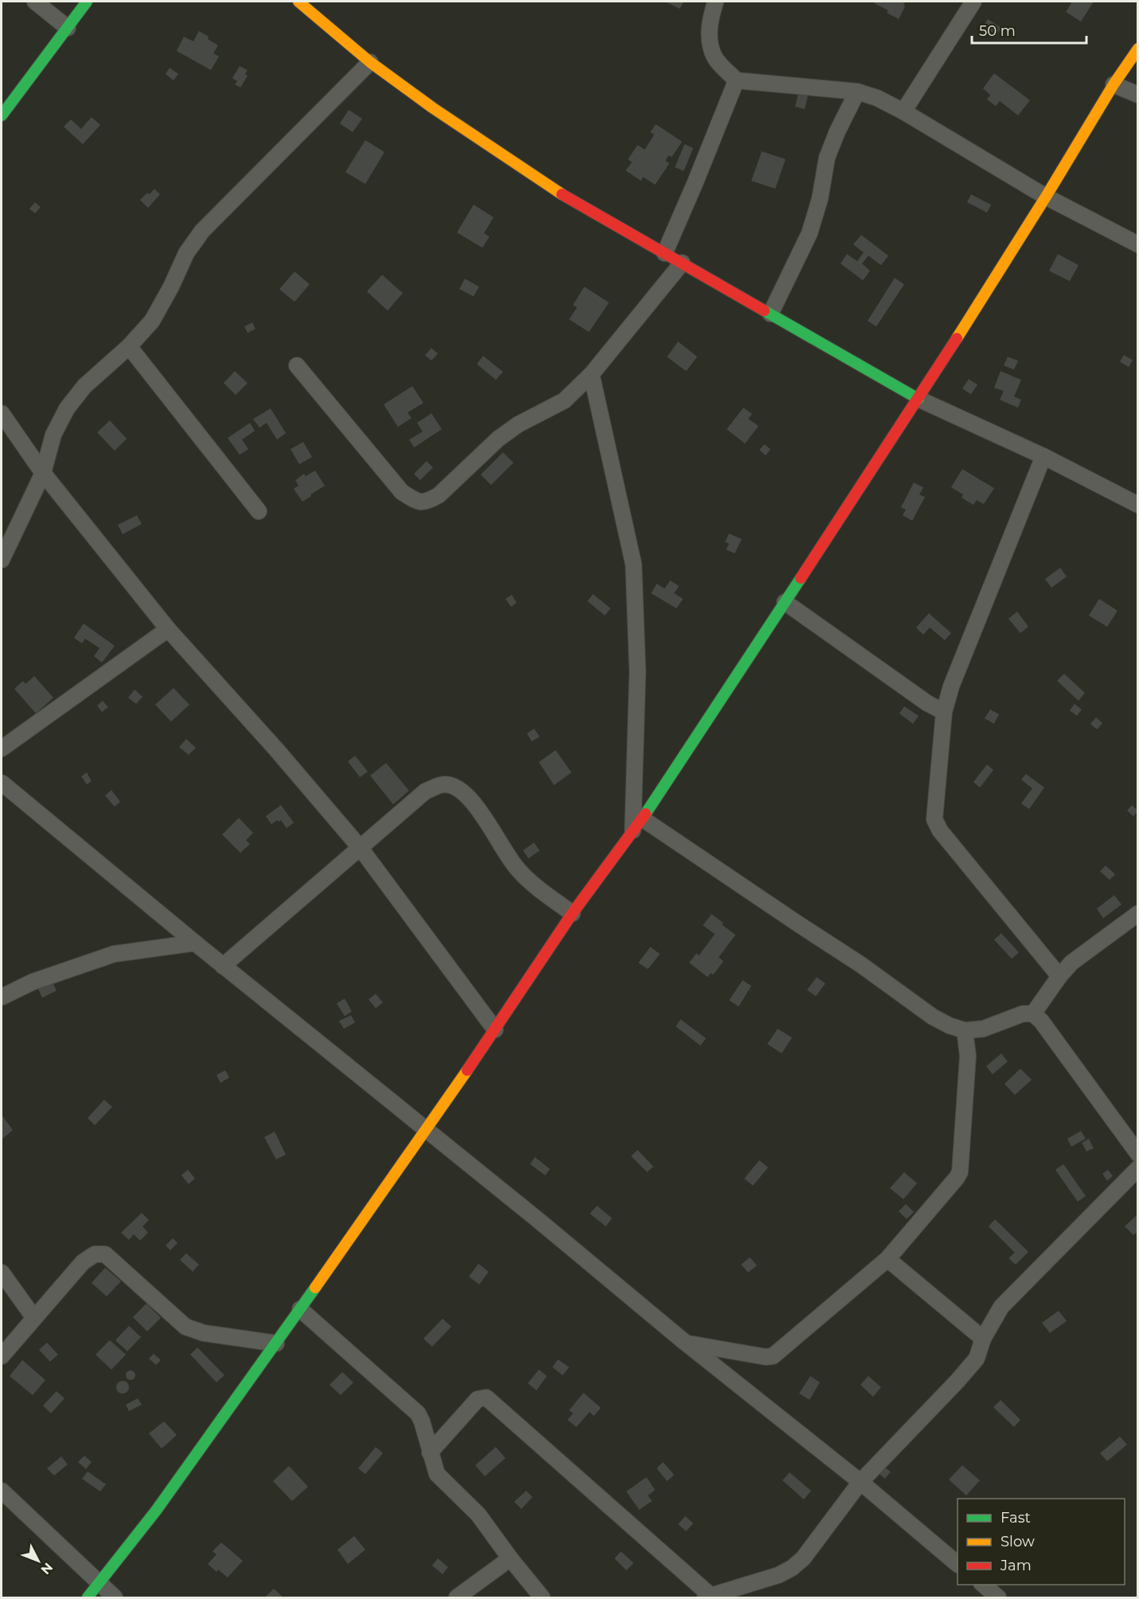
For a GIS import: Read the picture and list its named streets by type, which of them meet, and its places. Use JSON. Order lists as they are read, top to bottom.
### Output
{
  "legend": ["Fast", "Slow", "Jam"],
  "scale_bar": "50 m",
  "north": "bottom right"
}
